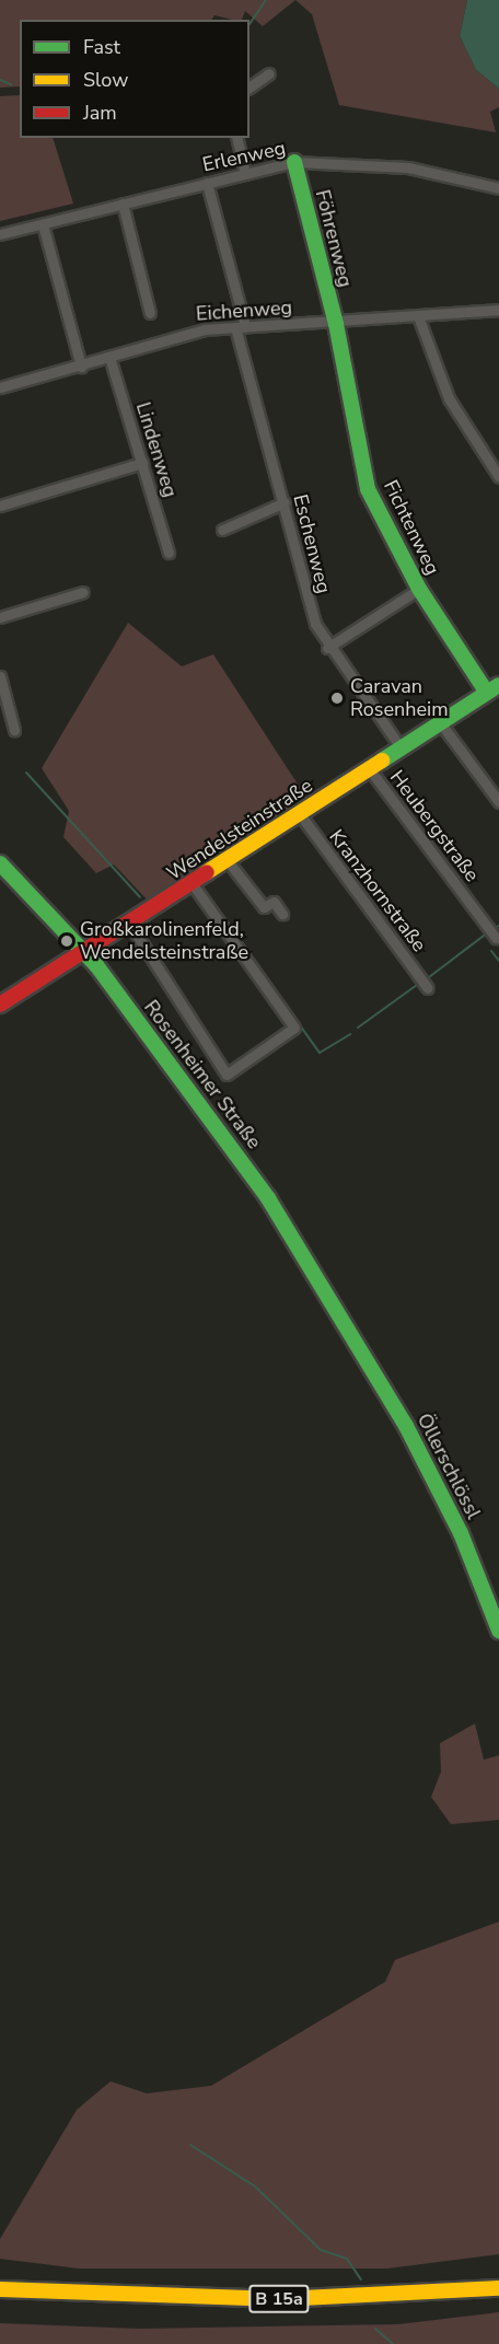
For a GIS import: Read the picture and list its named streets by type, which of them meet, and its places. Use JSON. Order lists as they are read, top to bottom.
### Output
{
  "streets": {
    "main road": [
      "Föhrenweg",
      "Fichtenweg",
      "Wendelsteinstraße",
      "Rosenheimer Straße",
      "Öllerschlössl",
      "B 15a"
    ],
    "street": [
      "Erlenweg",
      "Eichenweg",
      "Lindenweg",
      "Eschenweg",
      "Heubergstraße",
      "Kranzhornstraße"
    ]
  },
  "crossings": [
    ["Erlenweg", "Föhrenweg"],
    ["Erlenweg", "Eschenweg"],
    ["Föhrenweg", "Eichenweg"],
    ["Föhrenweg", "Fichtenweg"],
    ["Eichenweg", "Lindenweg"],
    ["Eichenweg", "Fichtenweg"],
    ["Eichenweg", "Eschenweg"],
    ["Fichtenweg", "Wendelsteinstraße"],
    ["Eschenweg", "Wendelsteinstraße"],
    ["Heubergstraße", "Wendelsteinstraße"],
    ["Wendelsteinstraße", "Kranzhornstraße"],
    ["Wendelsteinstraße", "Rosenheimer Straße"],
    ["Rosenheimer Straße", "Öllerschlössl"]
  ],
  "places": ["Caravan Rosenheim", "Großkarolinenfeld, Wendelsteinstraße"],
  "legend": ["Fast", "Slow", "Jam"]
}
